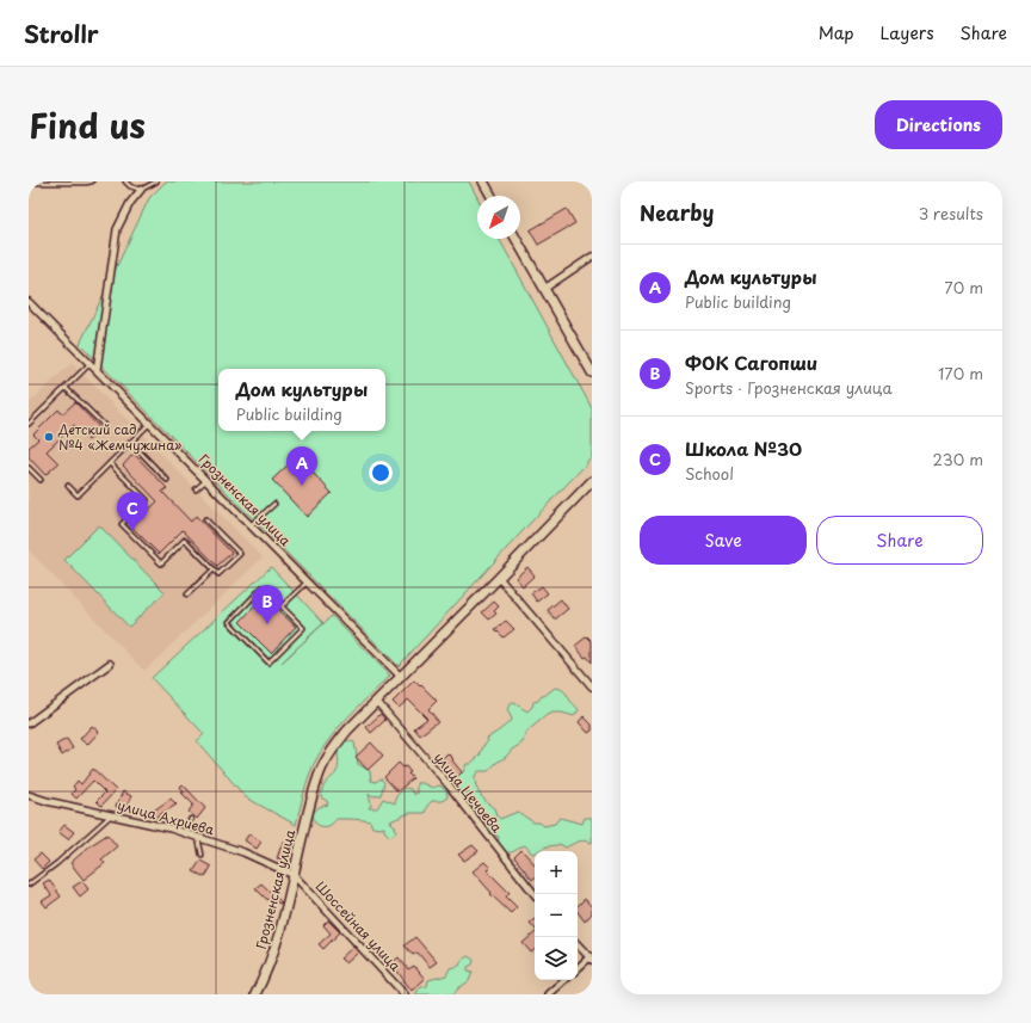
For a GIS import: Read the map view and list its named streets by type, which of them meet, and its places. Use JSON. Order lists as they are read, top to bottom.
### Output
{
  "streets": {
    "street": [
      "Грозненская улица",
      "улица Цечоева",
      "улица Ахриева",
      "Шоссейная улица"
    ]
  },
  "crossings": [
    ["Грозненская улица", "улица Цечоева"],
    ["Грозненская улица", "улица Ахриева"],
    ["Грозненская улица", "Шоссейная улица"],
    ["улица Ахриева", "Шоссейная улица"]
  ],
  "places": ["Детский сад №4 «Жемчужина»"],
  "north": "bottom left",
  "page": {
    "header": "Strollr",
    "nav": ["Map", "Layers", "Share"],
    "title": "Find us",
    "buttons": [
      "Directions",
      ["Save", "Share"]
    ],
    "heading": ["Nearby", "3 results"],
    "list": [
      {
        "mark": "A",
        "name": "Дом культуры",
        "note": "Public building",
        "value": "70 m"
      },
      {
        "mark": "B",
        "name": "ФОК Сагопши",
        "note": "Sports · Грозненская улица",
        "value": "170 m"
      },
      {
        "mark": "C",
        "name": "Школа №30",
        "note": "School",
        "value": "230 m"
      }
    ],
    "popup": ["Дом культуры", "Public building"],
    "pins": ["A", "C", "B"],
    "map_buttons": ["+", "−"]
  }
}
